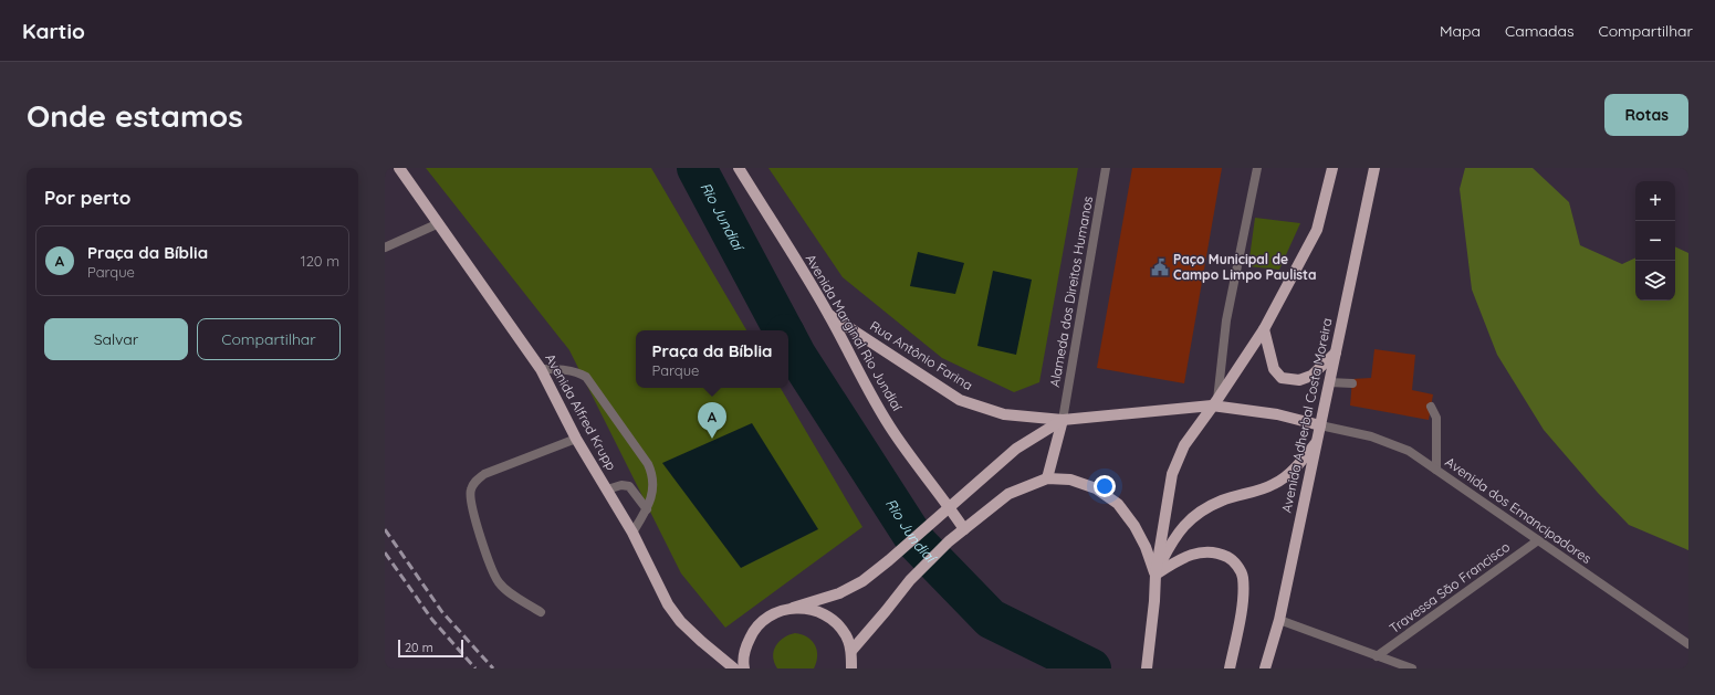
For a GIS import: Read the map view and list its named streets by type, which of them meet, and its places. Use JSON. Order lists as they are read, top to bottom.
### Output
{
  "streets": {
    "main road": [
      "Avenida Marginal Rio Jundiaí",
      "Rua Antônio Farina",
      "Avenida Alfred Krupp",
      "Avenida Adherbal Costa Moreira"
    ],
    "street": ["Alameda dos Direitos Humanos", "Avenida dos Emancipadores", "Travessa São Francisco"]
  },
  "crossings": [
    ["Alameda dos Direitos Humanos", "Rua Antônio Farina"],
    ["Avenida Marginal Rio Jundiaí", "Rua Antônio Farina"],
    ["Rua Antônio Farina", "Avenida Adherbal Costa Moreira"],
    ["Rua Antônio Farina", "Avenida dos Emancipadores"],
    ["Avenida Adherbal Costa Moreira", "Avenida dos Emancipadores"],
    ["Avenida dos Emancipadores", "Travessa São Francisco"]
  ],
  "water": ["Rio Jundiaí"],
  "places": {
    "public building": ["Paço Municipal de Campo Limpo Paulista"]
  },
  "scale_bar": "20 m",
  "page": {
    "header": "Kartio",
    "nav": ["Mapa", "Camadas", "Compartilhar"],
    "buttons": [
      "Rotas",
      ["Salvar", "Compartilhar"]
    ],
    "title": "Onde estamos",
    "heading": "Por perto",
    "map_buttons": ["+", "−"],
    "list": [
      {
        "mark": "A",
        "name": "Praça da Bíblia",
        "note": "Parque",
        "value": "120 m"
      }
    ],
    "popup": ["Praça da Bíblia", "Parque"],
    "pins": "A",
    "scale": "20 m"
  }
}
